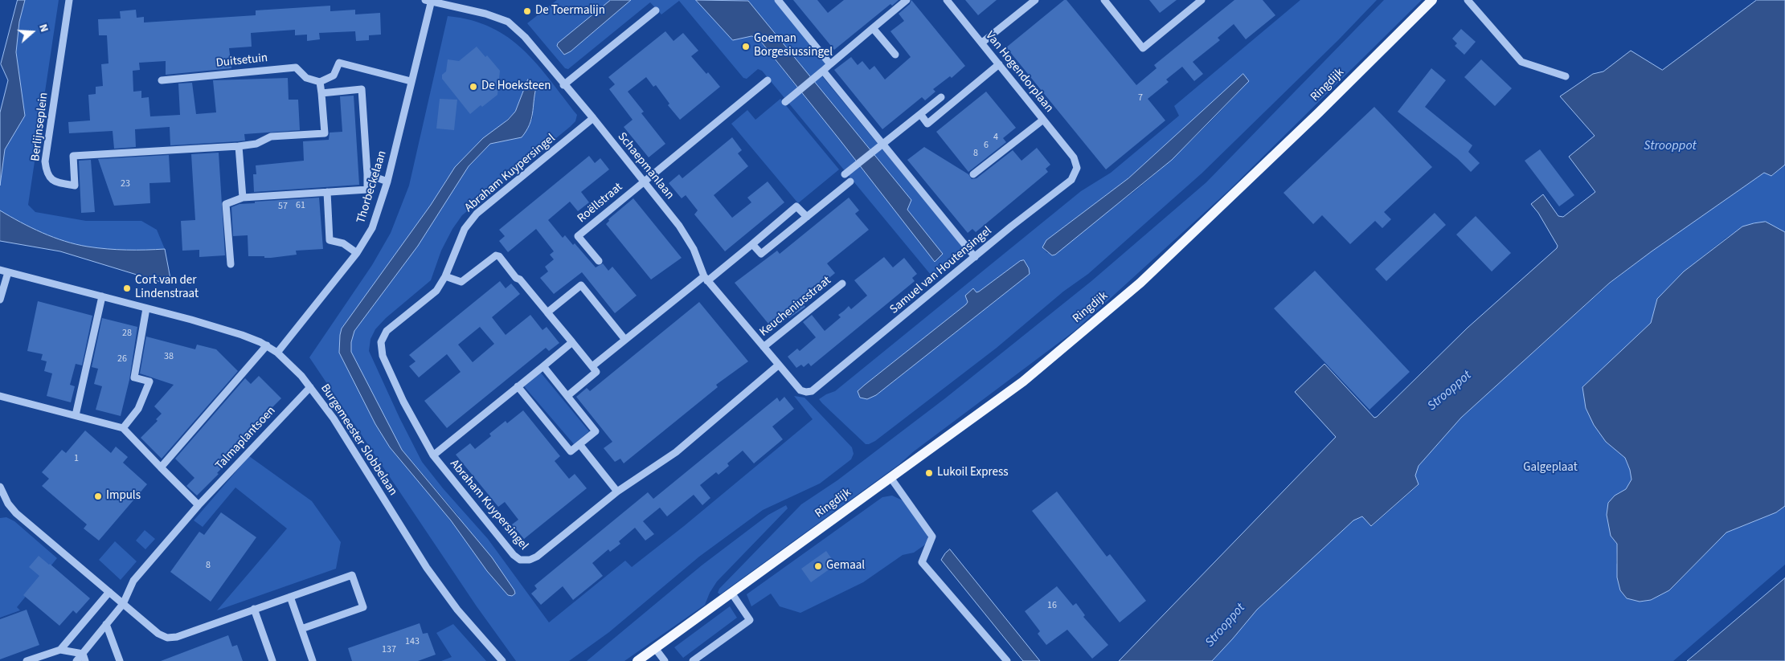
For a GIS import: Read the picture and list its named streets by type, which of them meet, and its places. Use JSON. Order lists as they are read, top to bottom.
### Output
{
  "streets": {
    "main road": ["Ringdijk"],
    "street": [
      "Duitsetuin",
      "Van Hogendorplaan",
      "Berlijnseplein",
      "Schaepmanlaan",
      "Abraham Kuypersingel",
      "Thorbeckelaan",
      "Roëllstraat",
      "Samuel van Houtensingel",
      "Keucheniusstraat",
      "Talmaplantsoen",
      "Burgemeester Slobbelaan"
    ]
  },
  "crossings": [
    ["Van Hogendorplaan", "Samuel van Houtensingel"],
    ["Schaepmanlaan", "Abraham Kuypersingel"],
    ["Schaepmanlaan", "Thorbeckelaan"],
    ["Schaepmanlaan", "Roëllstraat"],
    ["Schaepmanlaan", "Samuel van Houtensingel"],
    ["Schaepmanlaan", "Keucheniusstraat"],
    ["Thorbeckelaan", "Burgemeester Slobbelaan"],
    ["Talmaplantsoen", "Burgemeester Slobbelaan"]
  ],
  "water": ["Strooppot"],
  "parks": ["Galgeplaat"],
  "places": [
    "De Toermalijn",
    "Goeman Borgesiussingel",
    "De Hoeksteen",
    "Cort van der Lindenstraat",
    "Lukoil Express",
    "Impuls",
    "Gemaal"
  ],
  "house_numbers": [
    "7",
    "4",
    "6",
    "8",
    "23",
    "61",
    "57",
    "28",
    "38",
    "26",
    "1",
    "8",
    "16",
    "143",
    "137"
  ],
  "north": "right"
}
